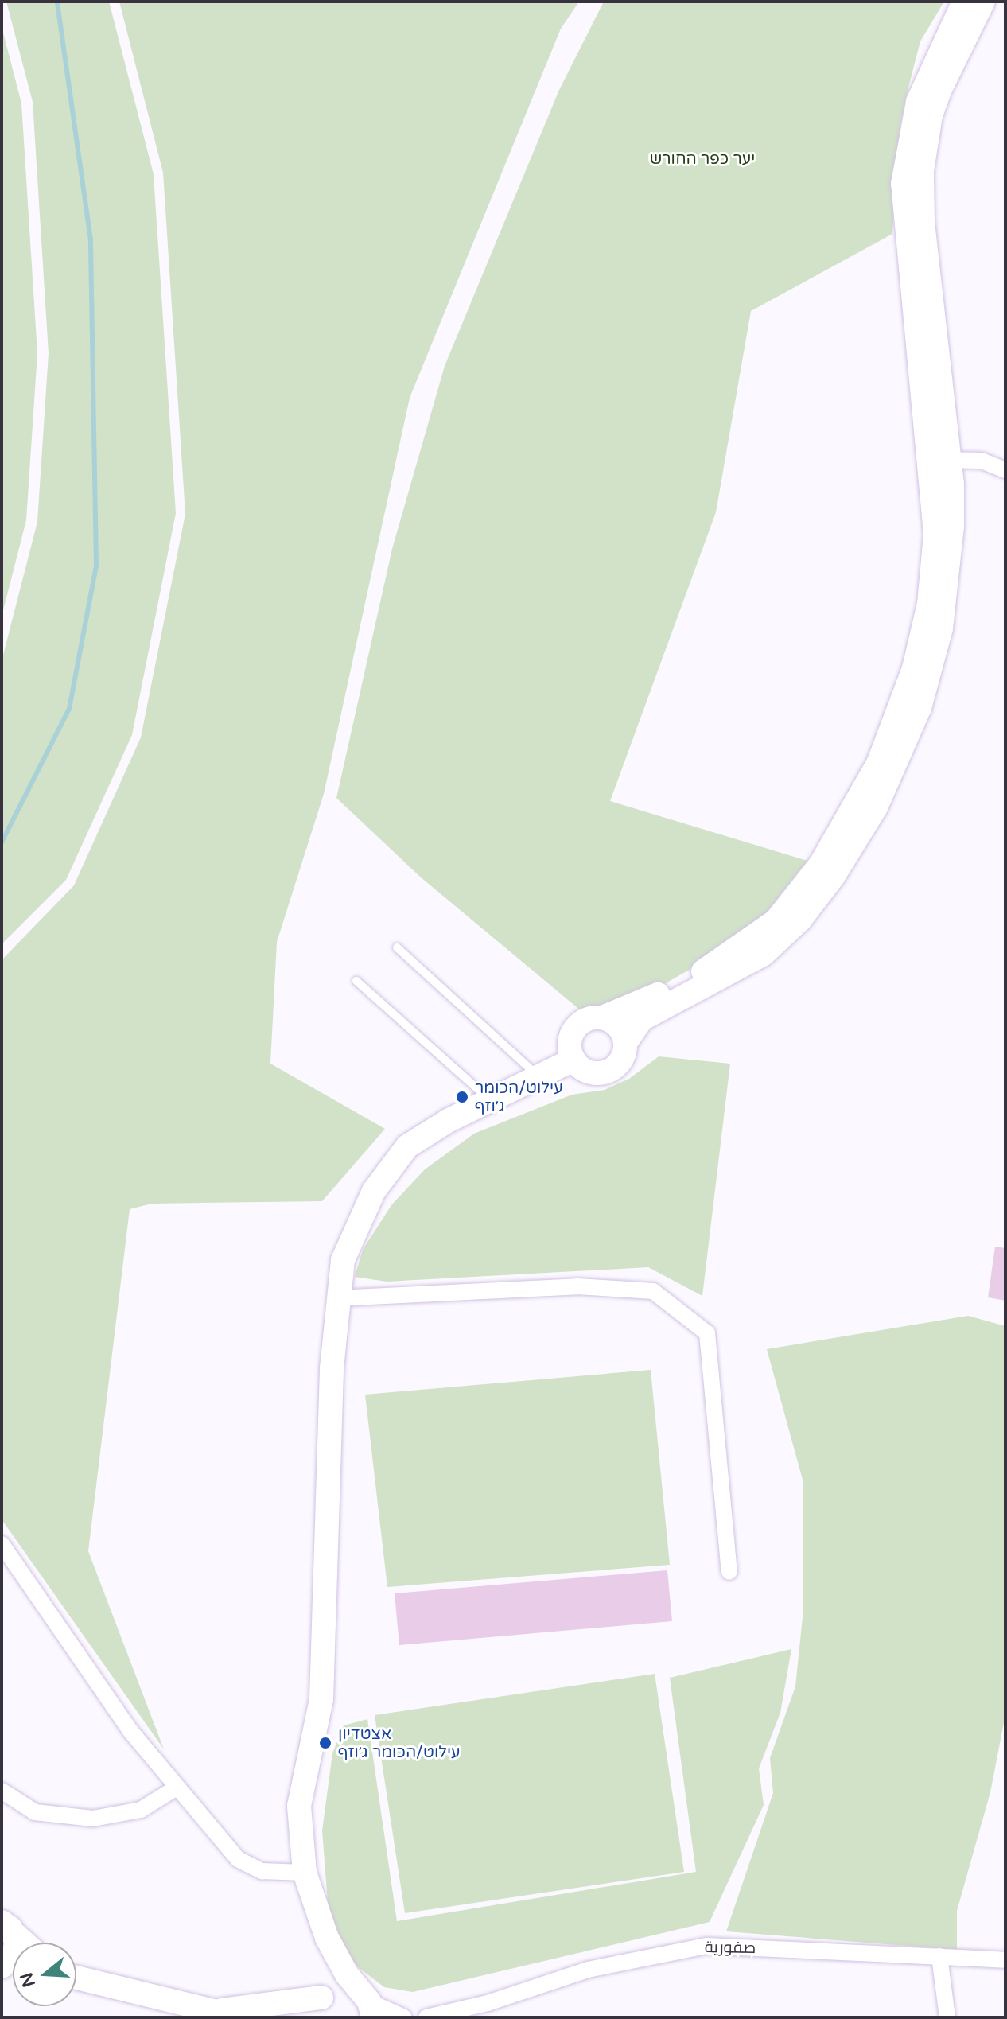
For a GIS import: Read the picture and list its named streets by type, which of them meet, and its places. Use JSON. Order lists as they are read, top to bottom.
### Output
{
  "streets": {
    "street": ["صفورية"]
  },
  "parks": ["יער כפר החורש"],
  "places": ["עילוט/הכומר ג׳וזף", "אצטדיון עילוט/הכומר ג׳וזף"],
  "north": "left"
}
